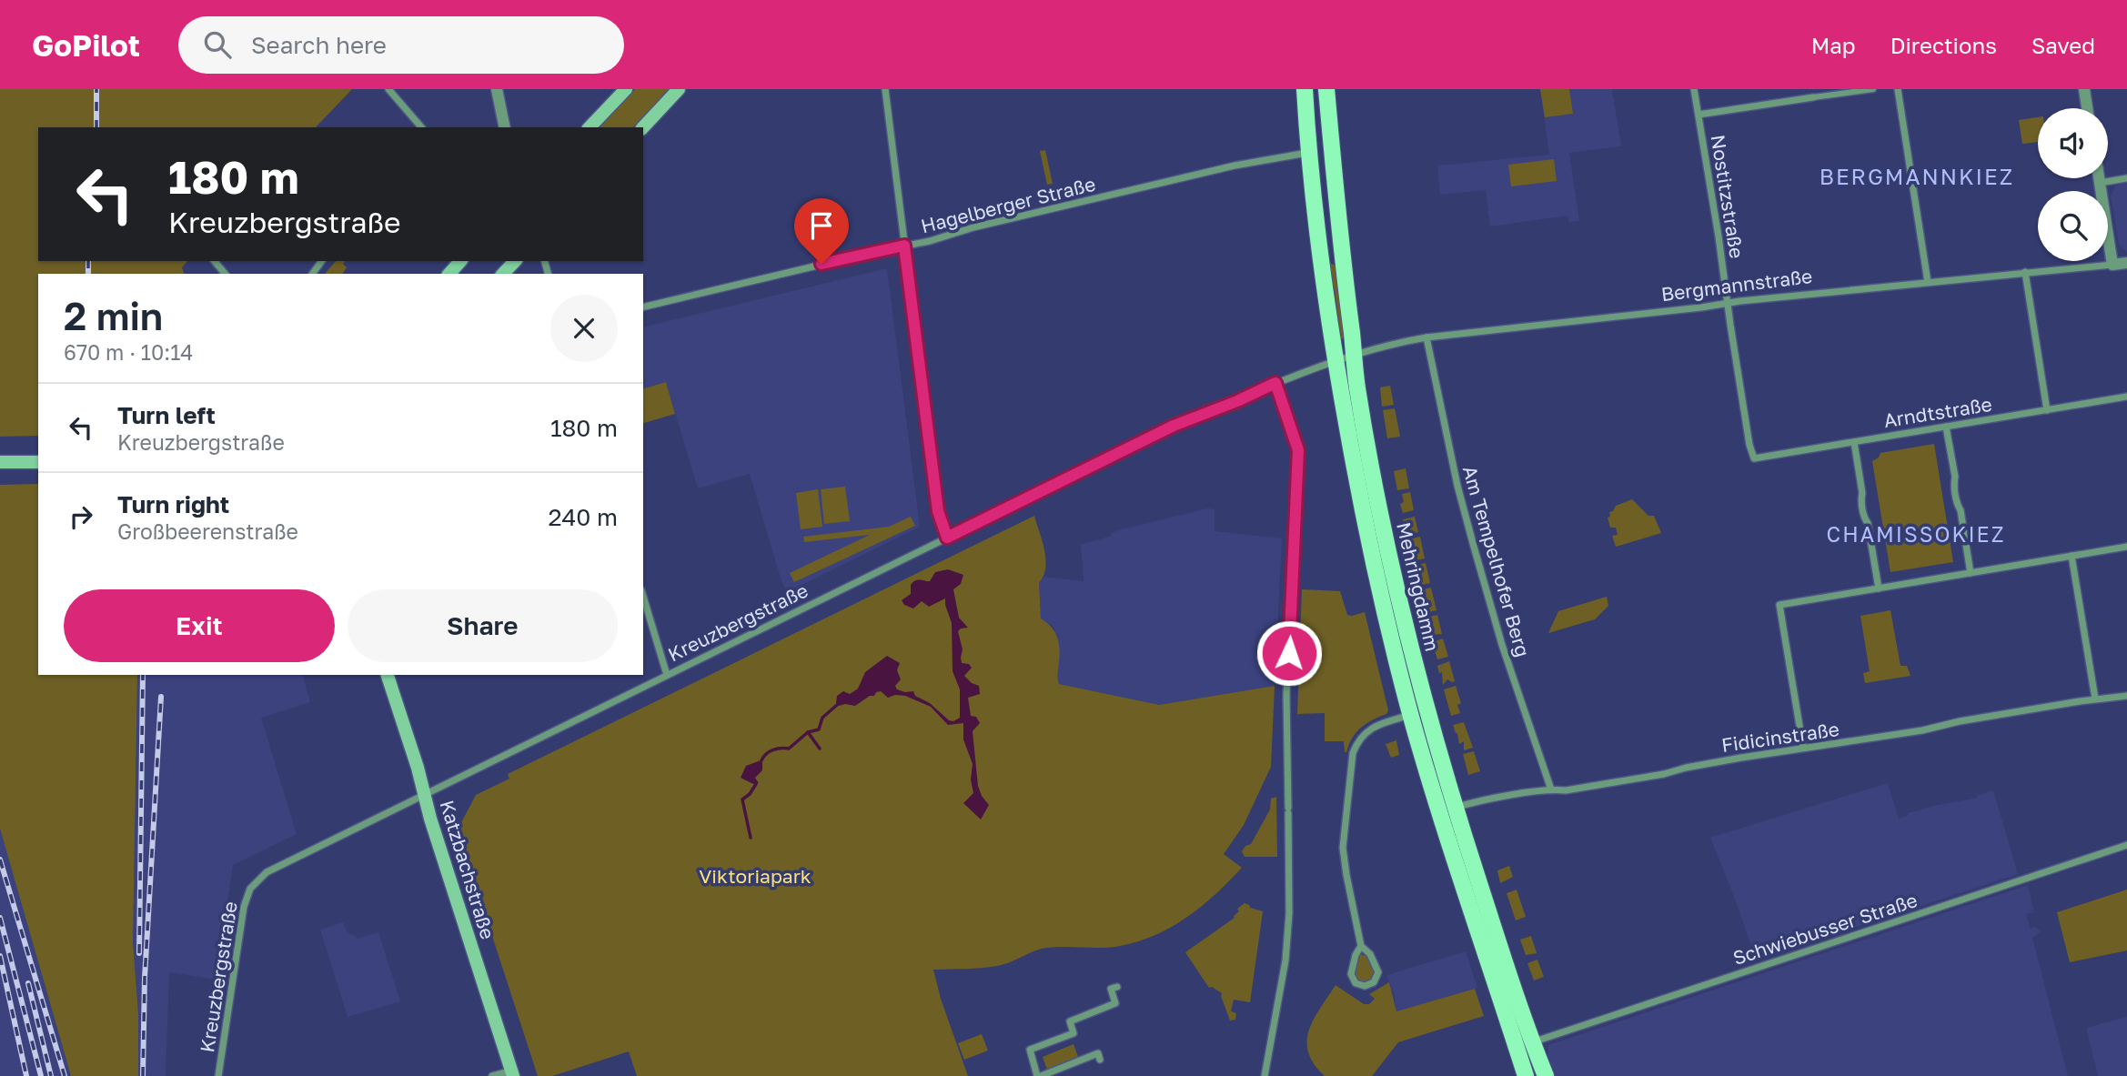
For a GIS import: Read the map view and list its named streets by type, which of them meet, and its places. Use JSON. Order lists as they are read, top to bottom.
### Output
{
  "streets": {
    "main road": ["Mehringdamm", "Katzbachstraße"],
    "street": [
      "Nostitzstraße",
      "Hagelberger Straße",
      "Bergmannstraße",
      "Arndtstraße",
      "Am Tempelhofer Berg",
      "Kreuzbergstraße",
      "Fidicinstraße",
      "Schwiebusser Straße"
    ]
  },
  "crossings": [
    ["Nostitzstraße", "Bergmannstraße"],
    ["Nostitzstraße", "Arndtstraße"],
    ["Hagelberger Straße", "Mehringdamm"],
    ["Bergmannstraße", "Am Tempelhofer Berg"],
    ["Bergmannstraße", "Mehringdamm"],
    ["Bergmannstraße", "Kreuzbergstraße"],
    ["Am Tempelhofer Berg", "Fidicinstraße"],
    ["Mehringdamm", "Kreuzbergstraße"],
    ["Mehringdamm", "Fidicinstraße"],
    ["Mehringdamm", "Schwiebusser Straße"],
    ["Kreuzbergstraße", "Katzbachstraße"]
  ],
  "districts": ["BERGMANNKIEZ", "CHAMISSOKIEZ"],
  "parks": ["Viktoriapark"],
  "page": {
    "header": "GoPilot",
    "search": "Search here",
    "nav": ["Map", "Directions", "Saved"],
    "turn": ["180 m", "Kreuzbergstraße"],
    "heading": ["2 min", "670 m · 10:14"],
    "list": [
      {
        "name": "Turn left",
        "note": "Kreuzbergstraße",
        "value": "180 m"
      },
      {
        "name": "Turn right",
        "note": "Großbeerenstraße",
        "value": "240 m"
      }
    ],
    "buttons": ["Exit", "Share"]
  }
}
